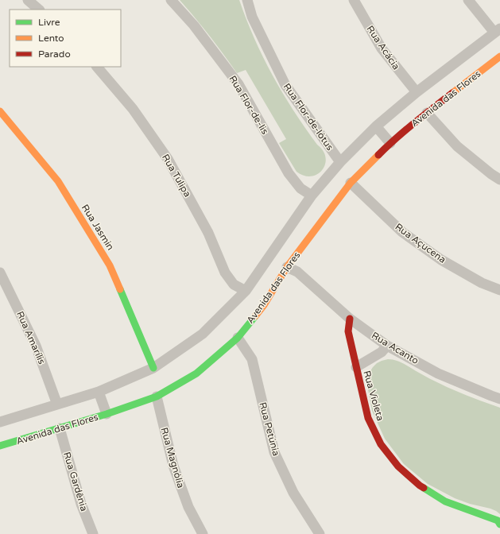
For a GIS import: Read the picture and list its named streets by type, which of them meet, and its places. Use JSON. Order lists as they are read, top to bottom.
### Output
{
  "streets": {
    "street": [
      "Rua Acácia",
      "Avenida das Flores",
      "Rua Flor-de-lis",
      "Rua Flor-de-lótus",
      "Rua Tulipa",
      "Rua Jasmin",
      "Rua Açucena",
      "Rua Amarílis",
      "Rua Acanto",
      "Rua Violeta",
      "Rua Petúnia",
      "Rua Magnólia",
      "Rua Gardênia"
    ]
  },
  "crossings": [
    ["Avenida das Flores", "Rua Açucena"],
    ["Avenida das Flores", "Rua Acanto"],
    ["Avenida das Flores", "Rua Petúnia"],
    ["Avenida das Flores", "Rua Magnólia"],
    ["Avenida das Flores", "Rua Gardênia"],
    ["Rua Acanto", "Rua Violeta"]
  ],
  "legend": ["Livre", "Lento", "Parado"]
}
